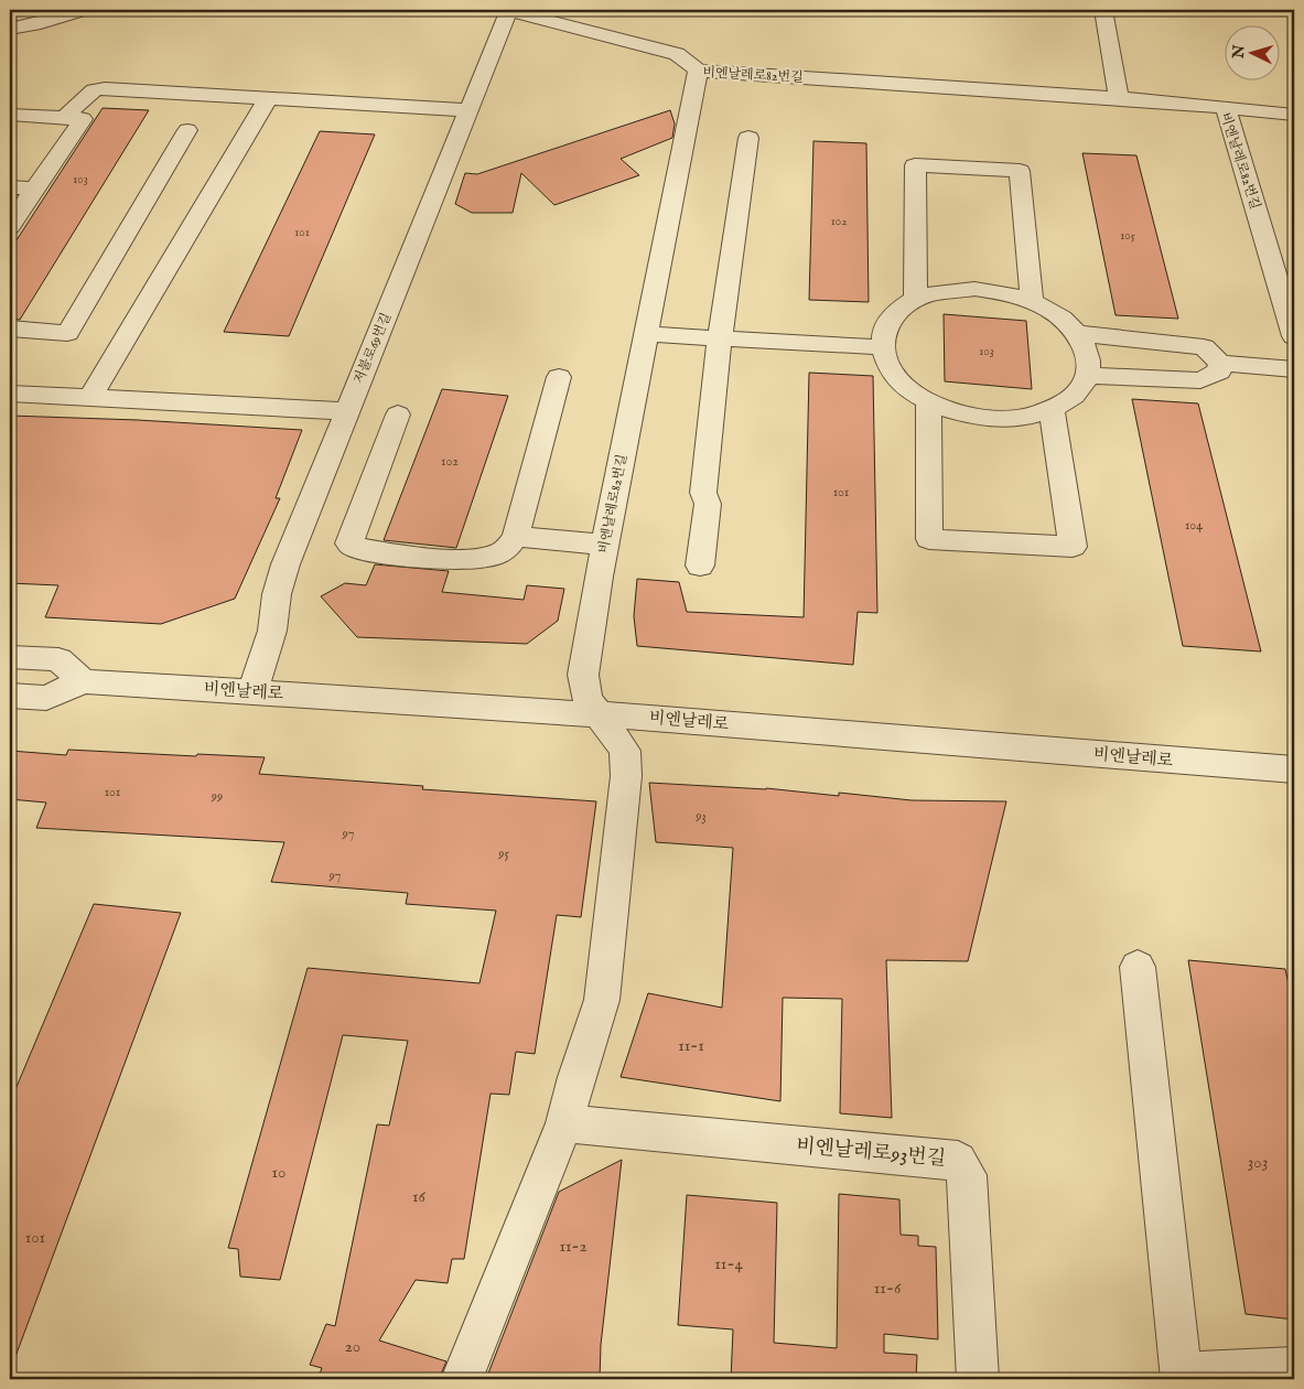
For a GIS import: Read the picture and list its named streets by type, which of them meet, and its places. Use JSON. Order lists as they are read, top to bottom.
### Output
{
  "streets": {
    "street": [
      "비엔날레로82번길",
      "저불로69번길",
      "비엔날레로",
      "비엔날레로93번길"
    ]
  },
  "crossings": [
    ["비엔날레로82번길", "비엔날레로"],
    ["저불로69번길", "비엔날레로"]
  ],
  "house_numbers": [
    "103",
    "102",
    "101",
    "105",
    "103",
    "102",
    "101",
    "104",
    "101",
    "99",
    "93",
    "97",
    "95",
    "97",
    "11-1",
    "303",
    "10",
    "16",
    "101",
    "11-2",
    "11-4",
    "11-6",
    "20"
  ],
  "north": "left"
}
